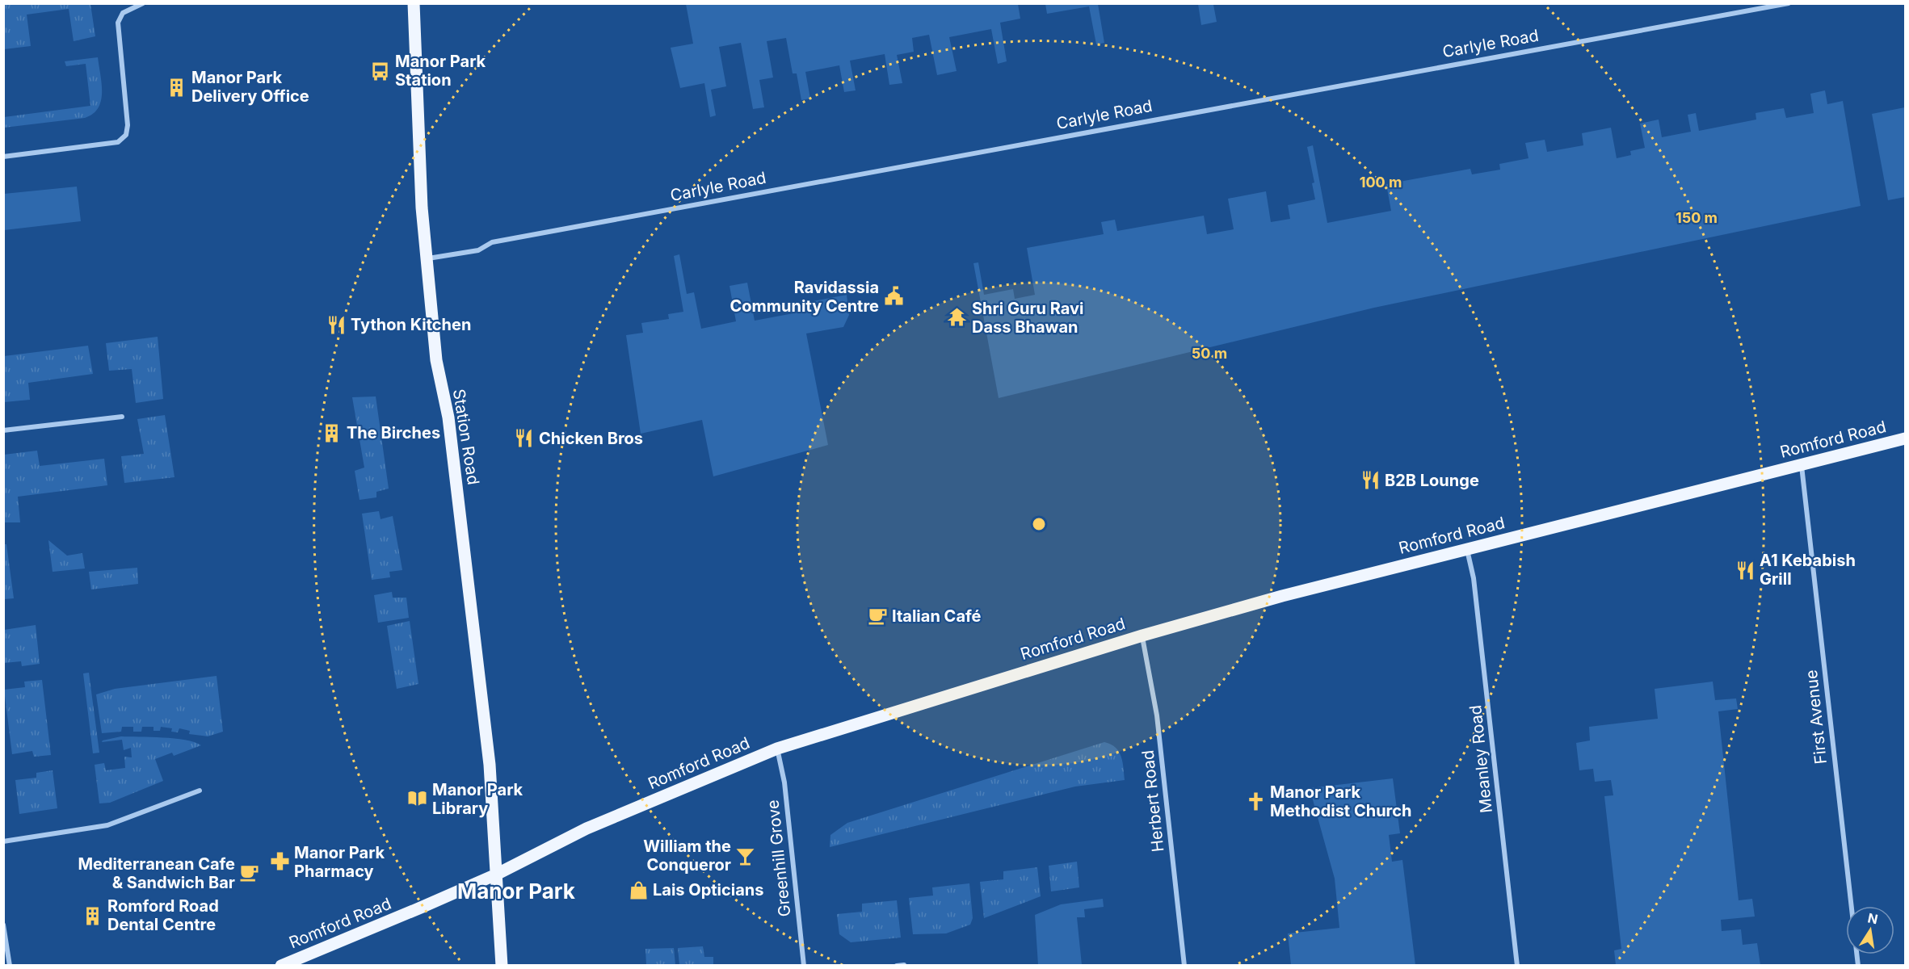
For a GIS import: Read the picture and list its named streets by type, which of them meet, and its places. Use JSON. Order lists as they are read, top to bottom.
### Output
{
  "streets": {
    "main road": ["Station Road", "Romford Road"],
    "street": [
      "Carlyle Road",
      "First Avenue",
      "Meanley Road",
      "Herbert Road",
      "Greenhill Grove"
    ]
  },
  "crossings": [
    ["Carlyle Road", "Station Road"],
    ["Station Road", "Romford Road"],
    ["Romford Road", "First Avenue"],
    ["Romford Road", "Meanley Road"],
    ["Romford Road", "Herbert Road"],
    ["Romford Road", "Greenhill Grove"]
  ],
  "districts": ["Manor Park"],
  "places": {
    "bus stop": ["Manor Park Station"],
    "building": ["Manor Park Delivery Office", "The Birches", "Romford Road Dental Centre"],
    "public building": ["Ravidassia Community Centre"],
    "temple": ["Shri Guru Ravi Dass Bhawan"],
    "restaurant": [
      "Tython Kitchen",
      "Chicken Bros",
      "B2B Lounge",
      "A1 Kebabish Grill"
    ],
    "cafe": ["Italian Café", "Mediterranean Cafe & Sandwich Bar"],
    "library": ["Manor Park Library"],
    "church": ["Manor Park Methodist Church"],
    "bar": ["William the Conqueror"],
    "pharmacy": ["Manor Park Pharmacy"],
    "shop": ["Lais Opticians"]
  },
  "north": "top",
  "rings": ["100 m", "150 m", "50 m"]
}
